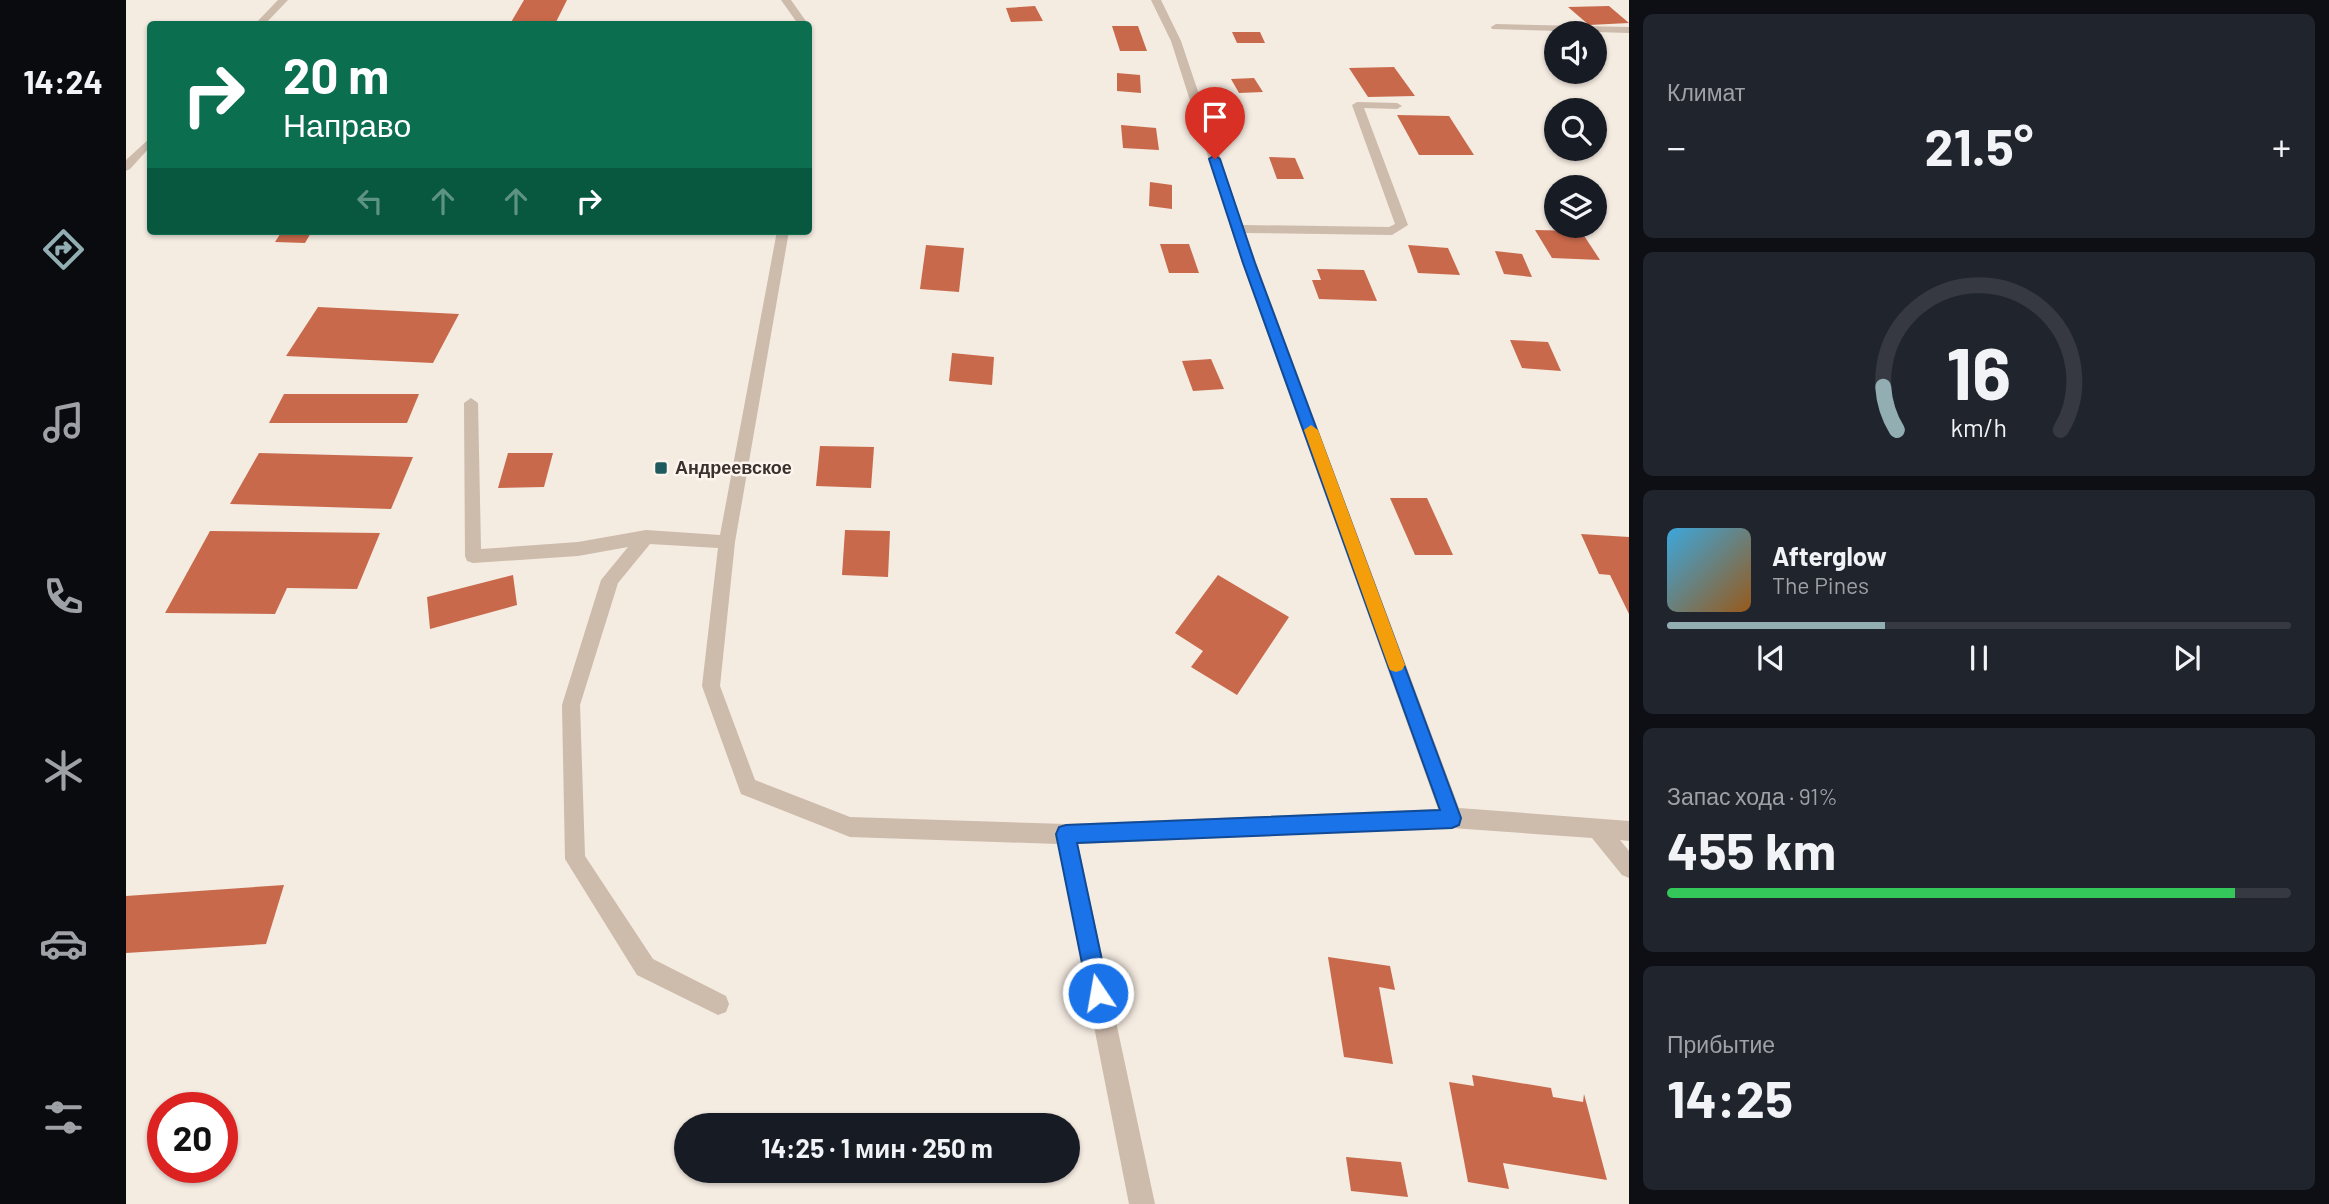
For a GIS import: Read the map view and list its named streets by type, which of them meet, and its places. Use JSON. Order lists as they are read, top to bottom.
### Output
{
  "places": {
    "transit": ["Андреевское"]
  },
  "page": {
    "tabs": "14:24",
    "tile": [
      "Климат",
      ["Запас хода · 91%", "455 km"],
      ["Прибытие", "14:25"]
    ],
    "turn": ["20 m", "Направо"],
    "heat": ["−", "21.5°", "+"],
    "song": ["Afterglow", "The Pines"],
    "limit": "20",
    "trip": "14:25 · 1 мин · 250 m",
    "gauge": ["16", "km/h"]
  }
}
